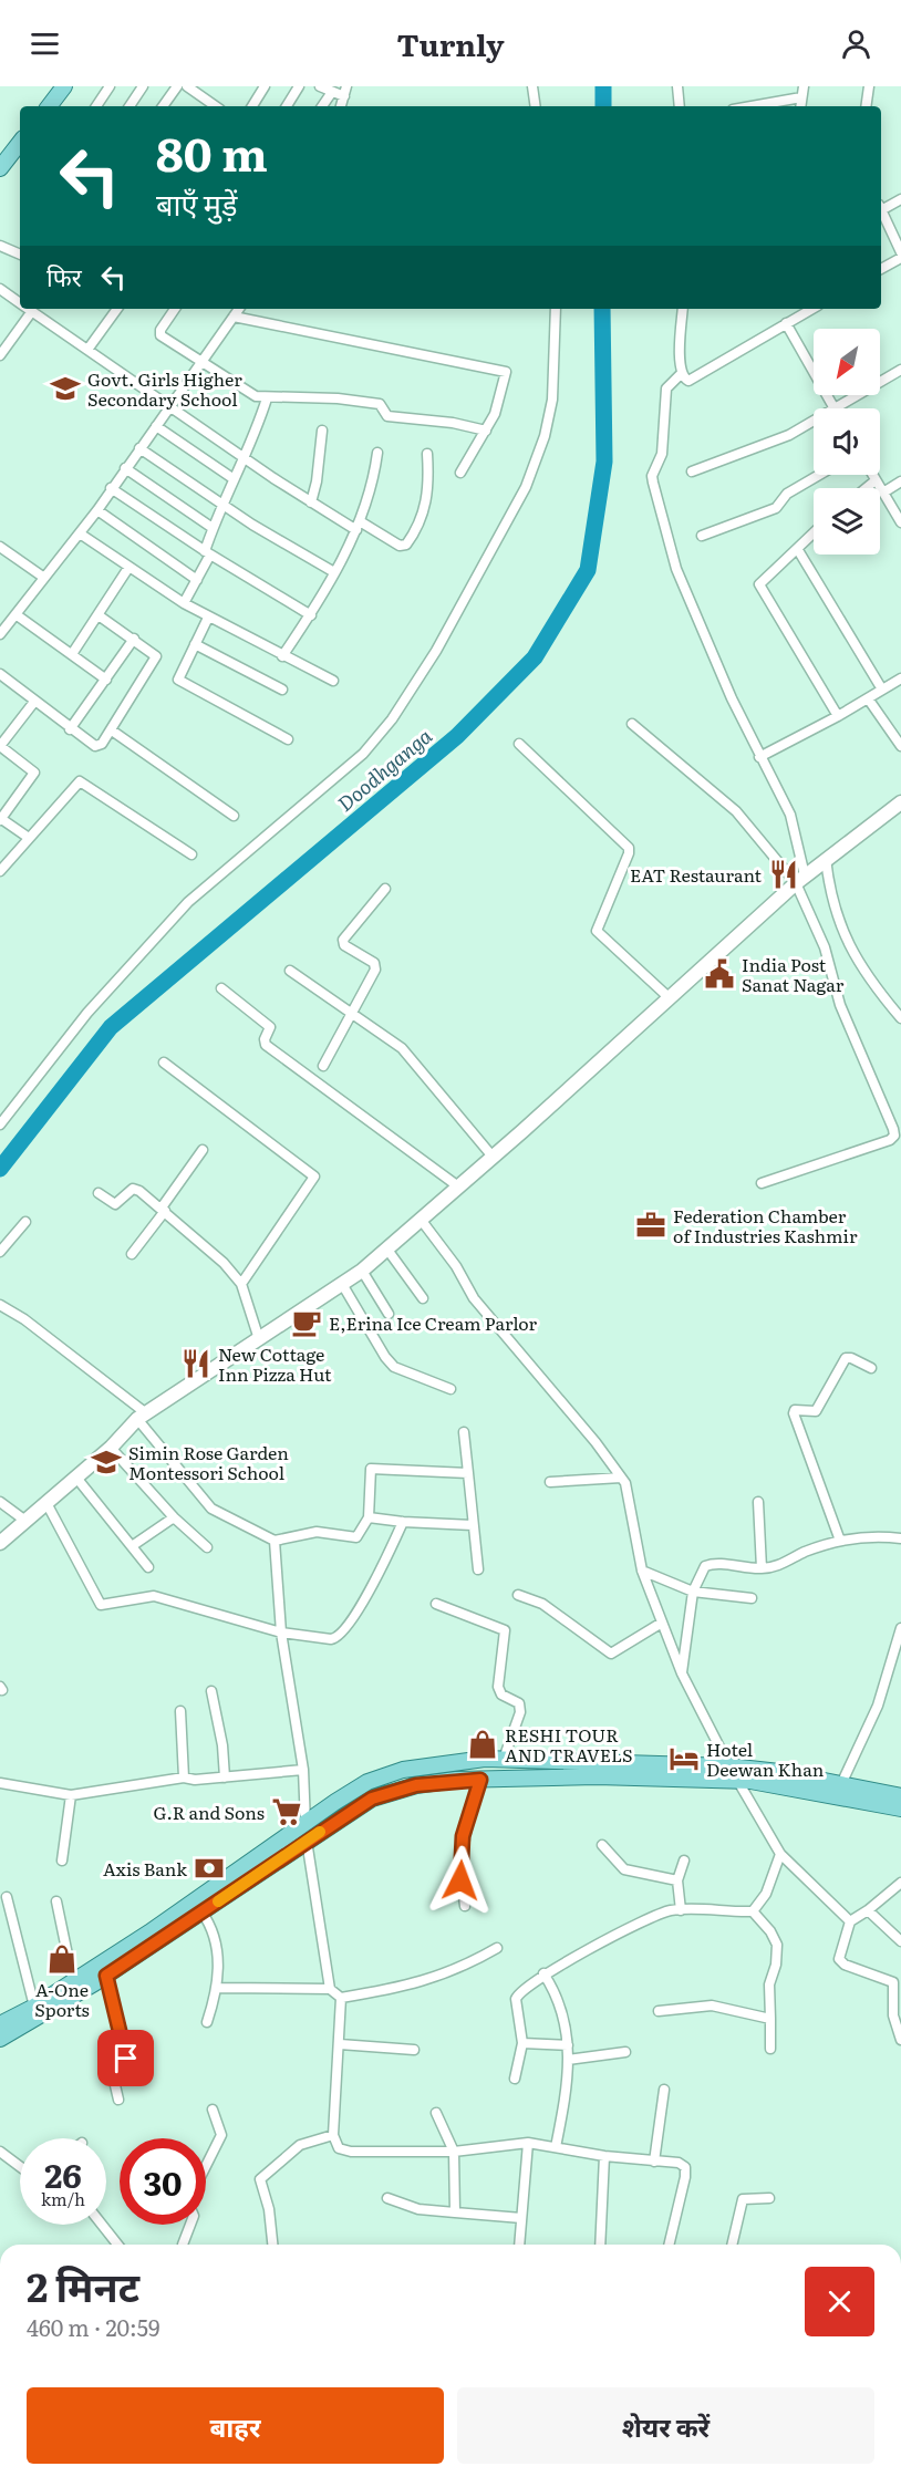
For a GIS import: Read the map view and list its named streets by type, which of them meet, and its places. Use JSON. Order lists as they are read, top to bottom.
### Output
{
  "water": ["Doodhganga"],
  "places": {
    "school or university": ["Govt. Girls Higher Secondary School", "Simin Rose Garden Montessori School"],
    "restaurant": ["EAT Restaurant", "New Cottage Inn Pizza Hut"],
    "public building": ["India Post Sanat Nagar"],
    "office": ["Federation Chamber of Industries Kashmir"],
    "cafe": ["E,Erina Ice Cream Parlor"],
    "shop": ["RESHI TOUR AND TRAVELS", "A-One Sports"],
    "hotel": ["Hotel Deewan Khan"],
    "supermarket": ["G.R and Sons"],
    "bank": ["Axis Bank"]
  },
  "north": "bottom left",
  "page": {
    "header": "Turnly",
    "turn": ["80 m", "बाएँ मुड़ें"],
    "then": "फिर",
    "speed": "26 km/h",
    "limit": "30",
    "heading": ["2 मिनट", "460 m · 20:59"],
    "buttons": ["बाहर", "शेयर करें"]
  }
}
